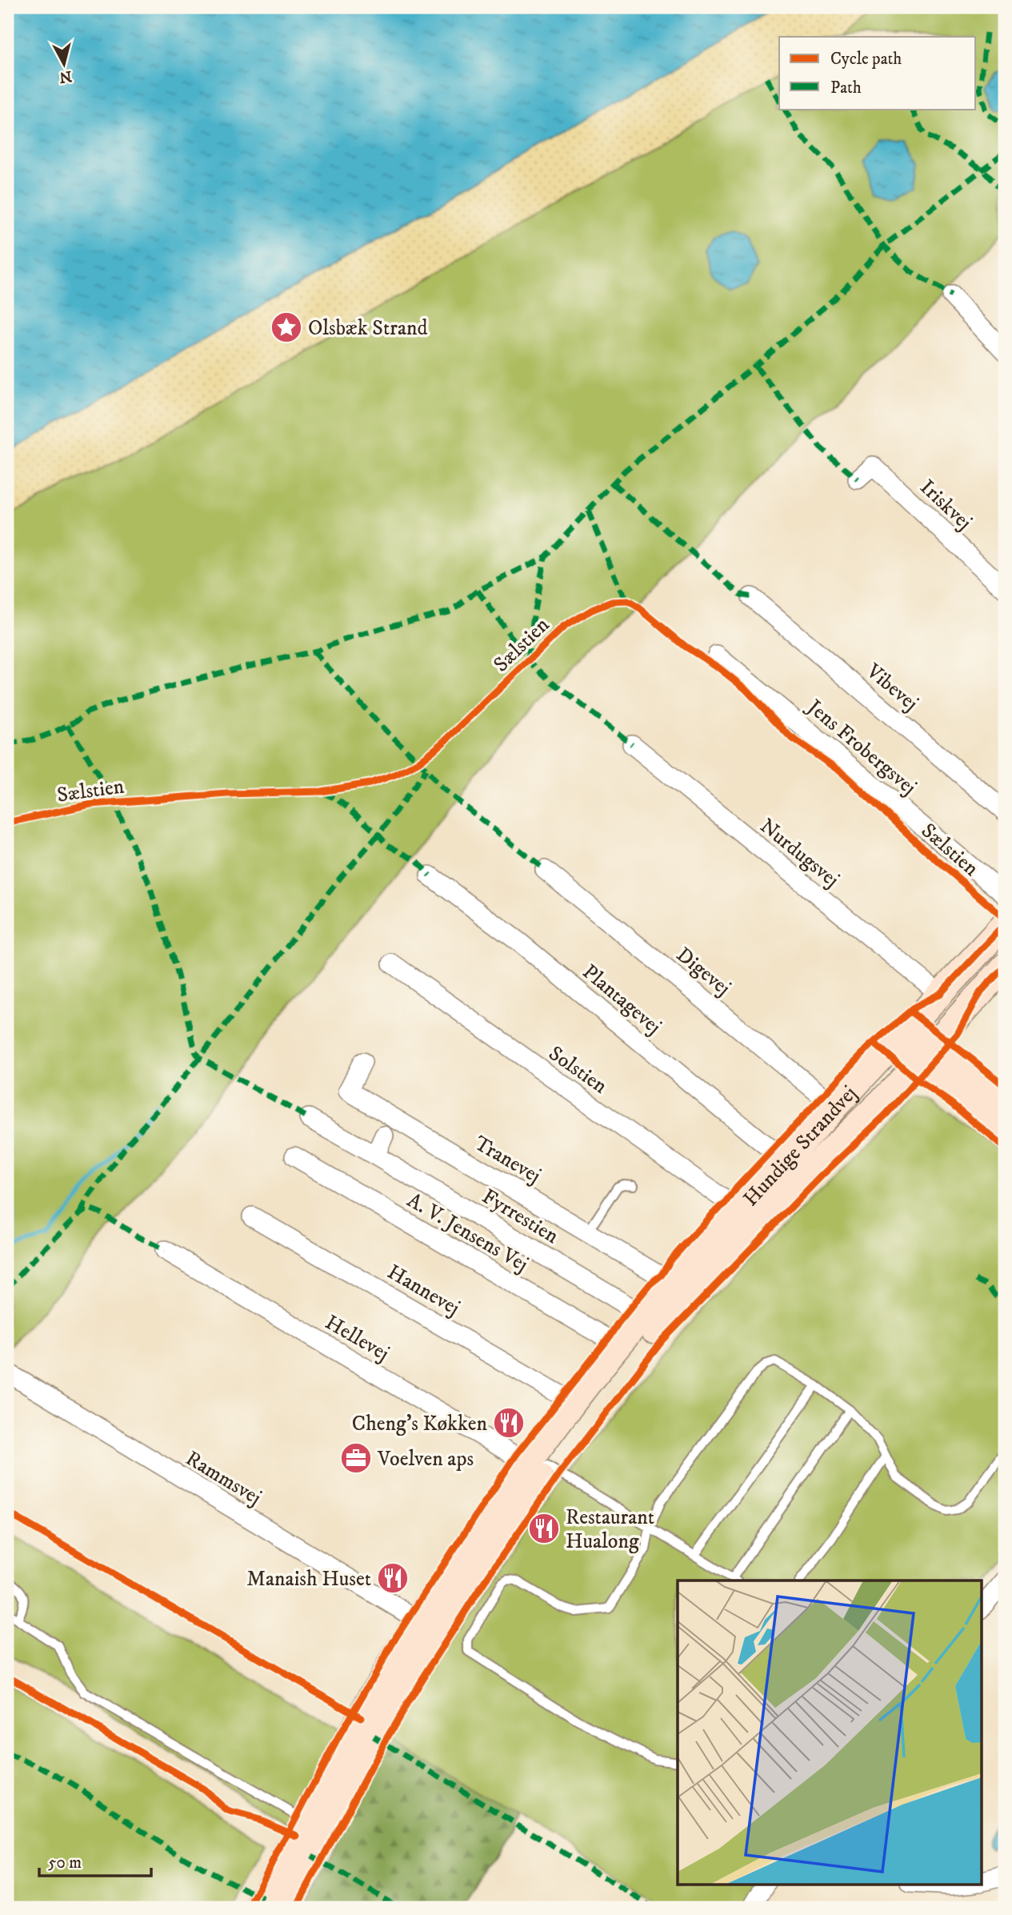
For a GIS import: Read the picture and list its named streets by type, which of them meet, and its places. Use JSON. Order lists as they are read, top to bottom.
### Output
{
  "streets": {
    "main road": ["Hundige Strandvej"],
    "street": [
      "Iriskvej",
      "Vibevej",
      "Jens Frobergsvej",
      "Nurdugsvej",
      "Digevej",
      "Plantagevej",
      "Solstien",
      "Tranevej",
      "Fyrrestien",
      "A. V. Jensens Vej",
      "Hannevej",
      "Hellevej",
      "Rammsvej"
    ],
    "cycle path": ["Sælstien"]
  },
  "crossings": [
    ["Nurdugsvej", "Hundige Strandvej"],
    ["Digevej", "Hundige Strandvej"],
    ["Plantagevej", "Hundige Strandvej"],
    ["Solstien", "Hundige Strandvej"],
    ["Hundige Strandvej", "Tranevej"],
    ["Hundige Strandvej", "Fyrrestien"],
    ["Hundige Strandvej", "A. V. Jensens Vej"],
    ["Hundige Strandvej", "Hannevej"],
    ["Hundige Strandvej", "Hellevej"],
    ["Hundige Strandvej", "Rammsvej"]
  ],
  "places": {
    "place": ["Olsbæk Strand"],
    "restaurant": ["Cheng's Køkken", "Restaurant Hualong", "Manaish Huset"],
    "office": ["Voelven aps"]
  },
  "legend": ["Cycle path", "Path"],
  "scale_bar": "50 m",
  "north": "bottom"
}
